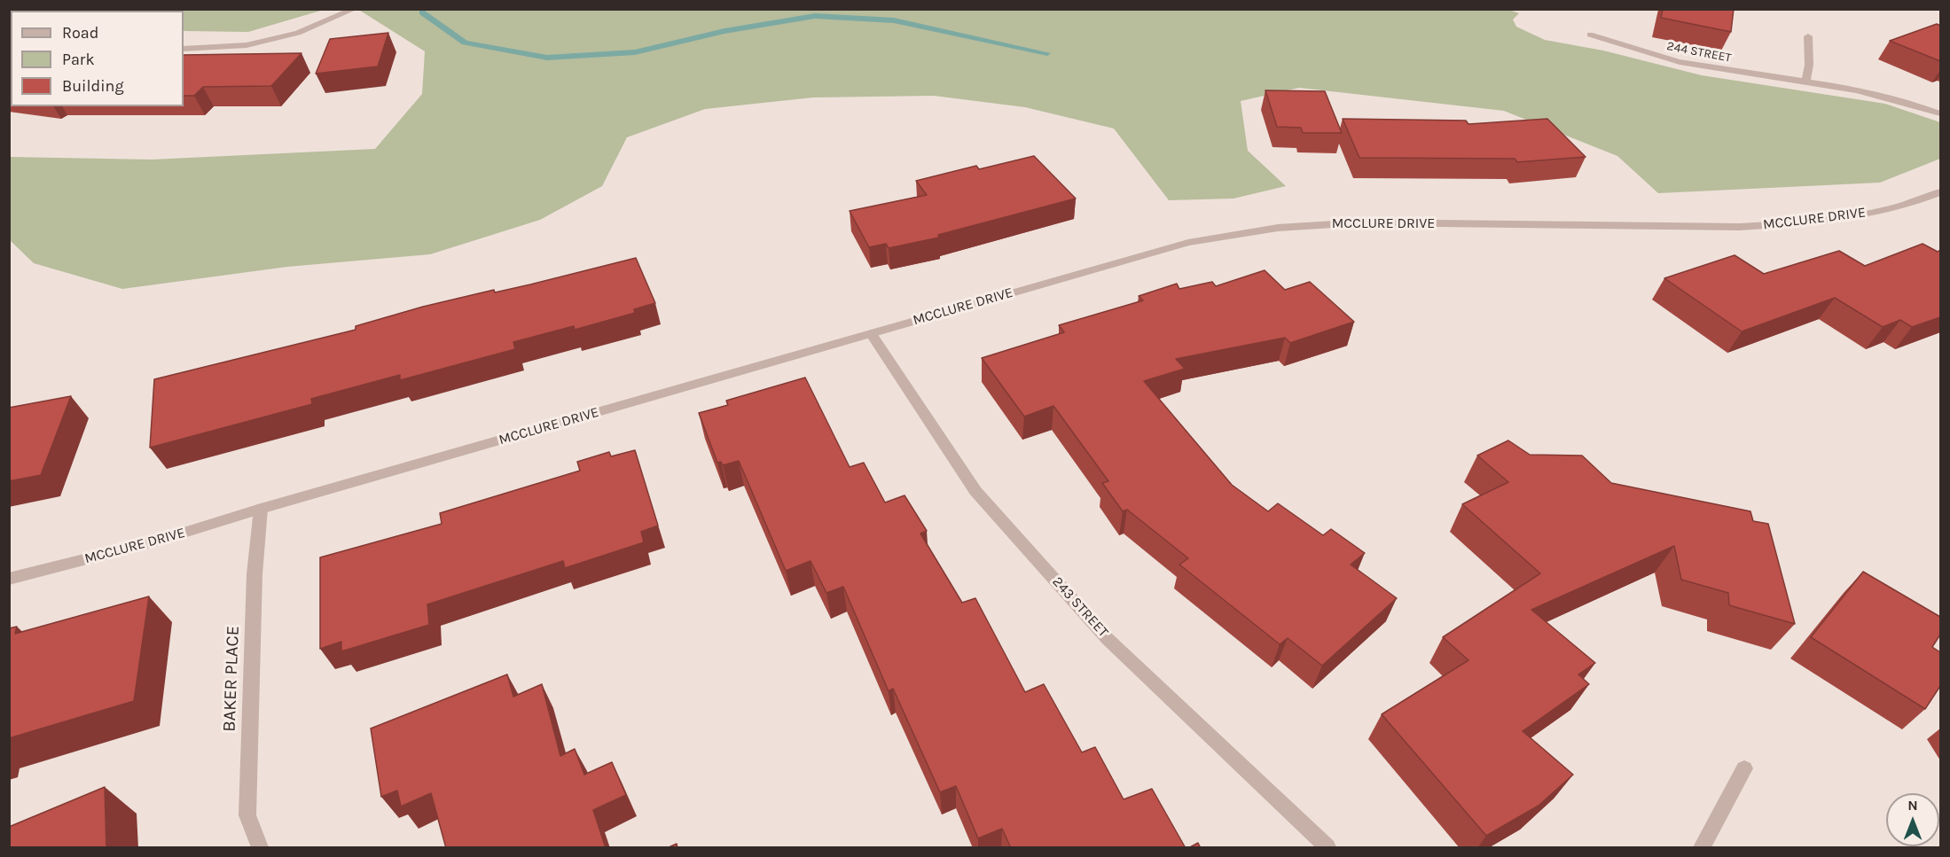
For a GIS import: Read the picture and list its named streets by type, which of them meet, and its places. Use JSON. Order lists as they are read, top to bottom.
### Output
{
  "streets": {
    "street": [
      "244 STREET",
      "MCCLURE DRIVE",
      "243 STREET",
      "BAKER PLACE"
    ]
  },
  "crossings": [
    ["MCCLURE DRIVE", "243 STREET"],
    ["MCCLURE DRIVE", "BAKER PLACE"]
  ],
  "legend": ["Road", "Park", "Building"],
  "north": "top"
}
